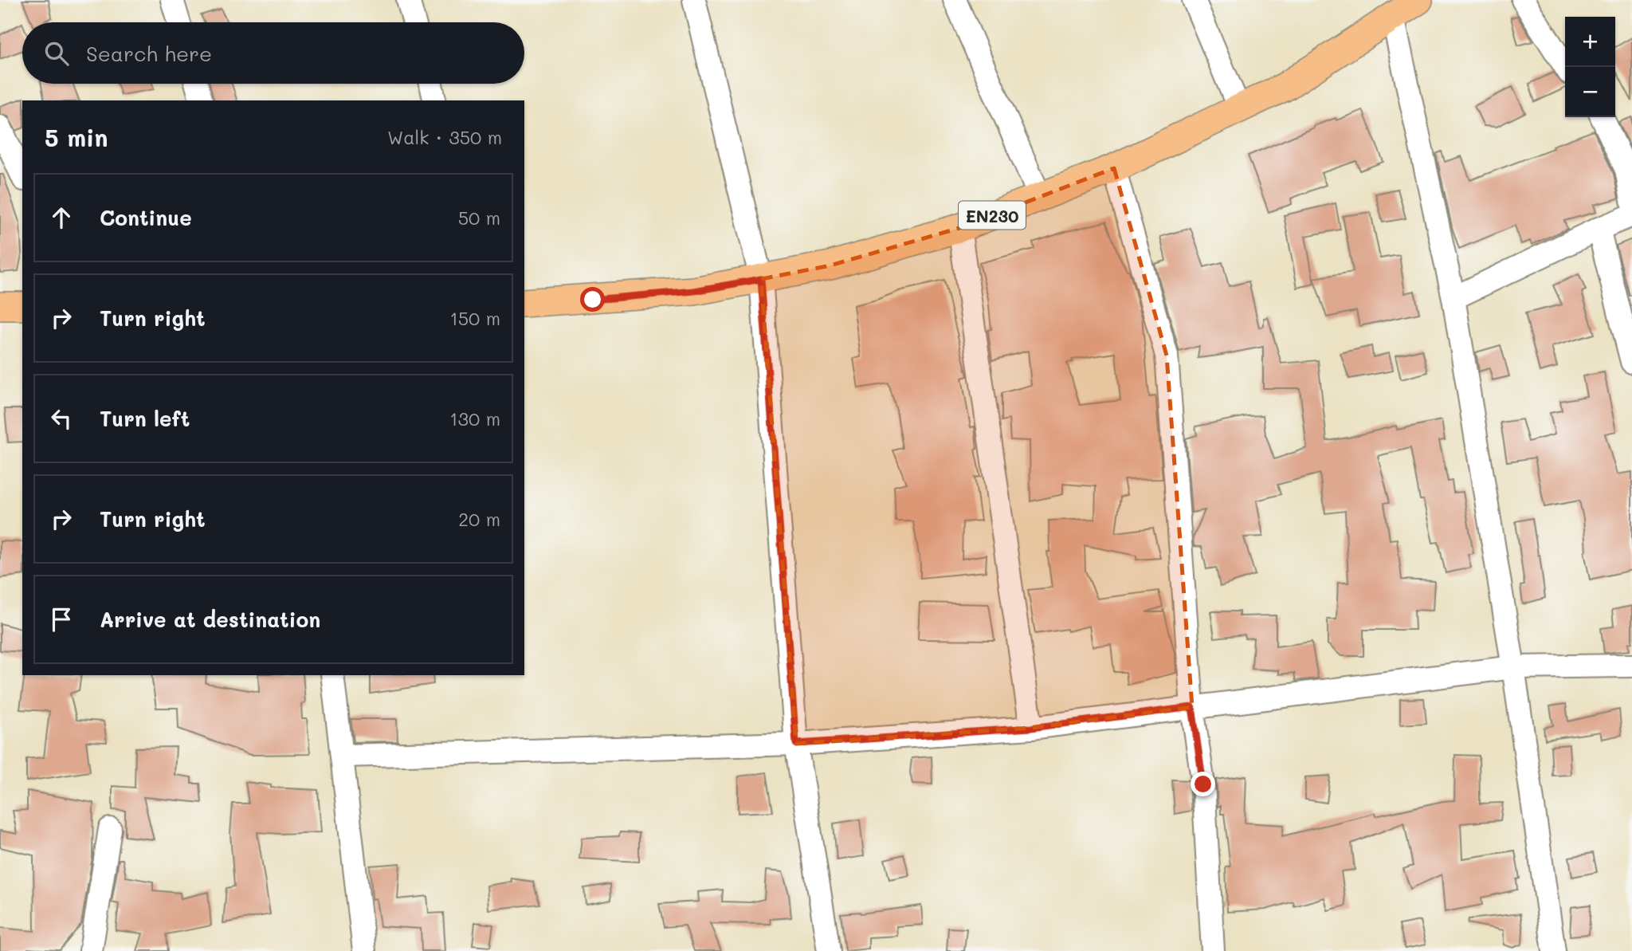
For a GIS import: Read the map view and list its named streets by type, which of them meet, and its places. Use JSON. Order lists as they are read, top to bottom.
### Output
{
  "streets": {
    "main road": ["EN230"]
  },
  "page": {
    "map_buttons": ["+", "−"],
    "search": "Search here",
    "heading": ["5 min", "Walk · 350 m"],
    "list": [
      ["Continue", "50 m"],
      ["Turn right", "150 m"],
      ["Turn left", "130 m"],
      ["Turn right", "20 m"],
      "Arrive at destination"
    ]
  }
}
